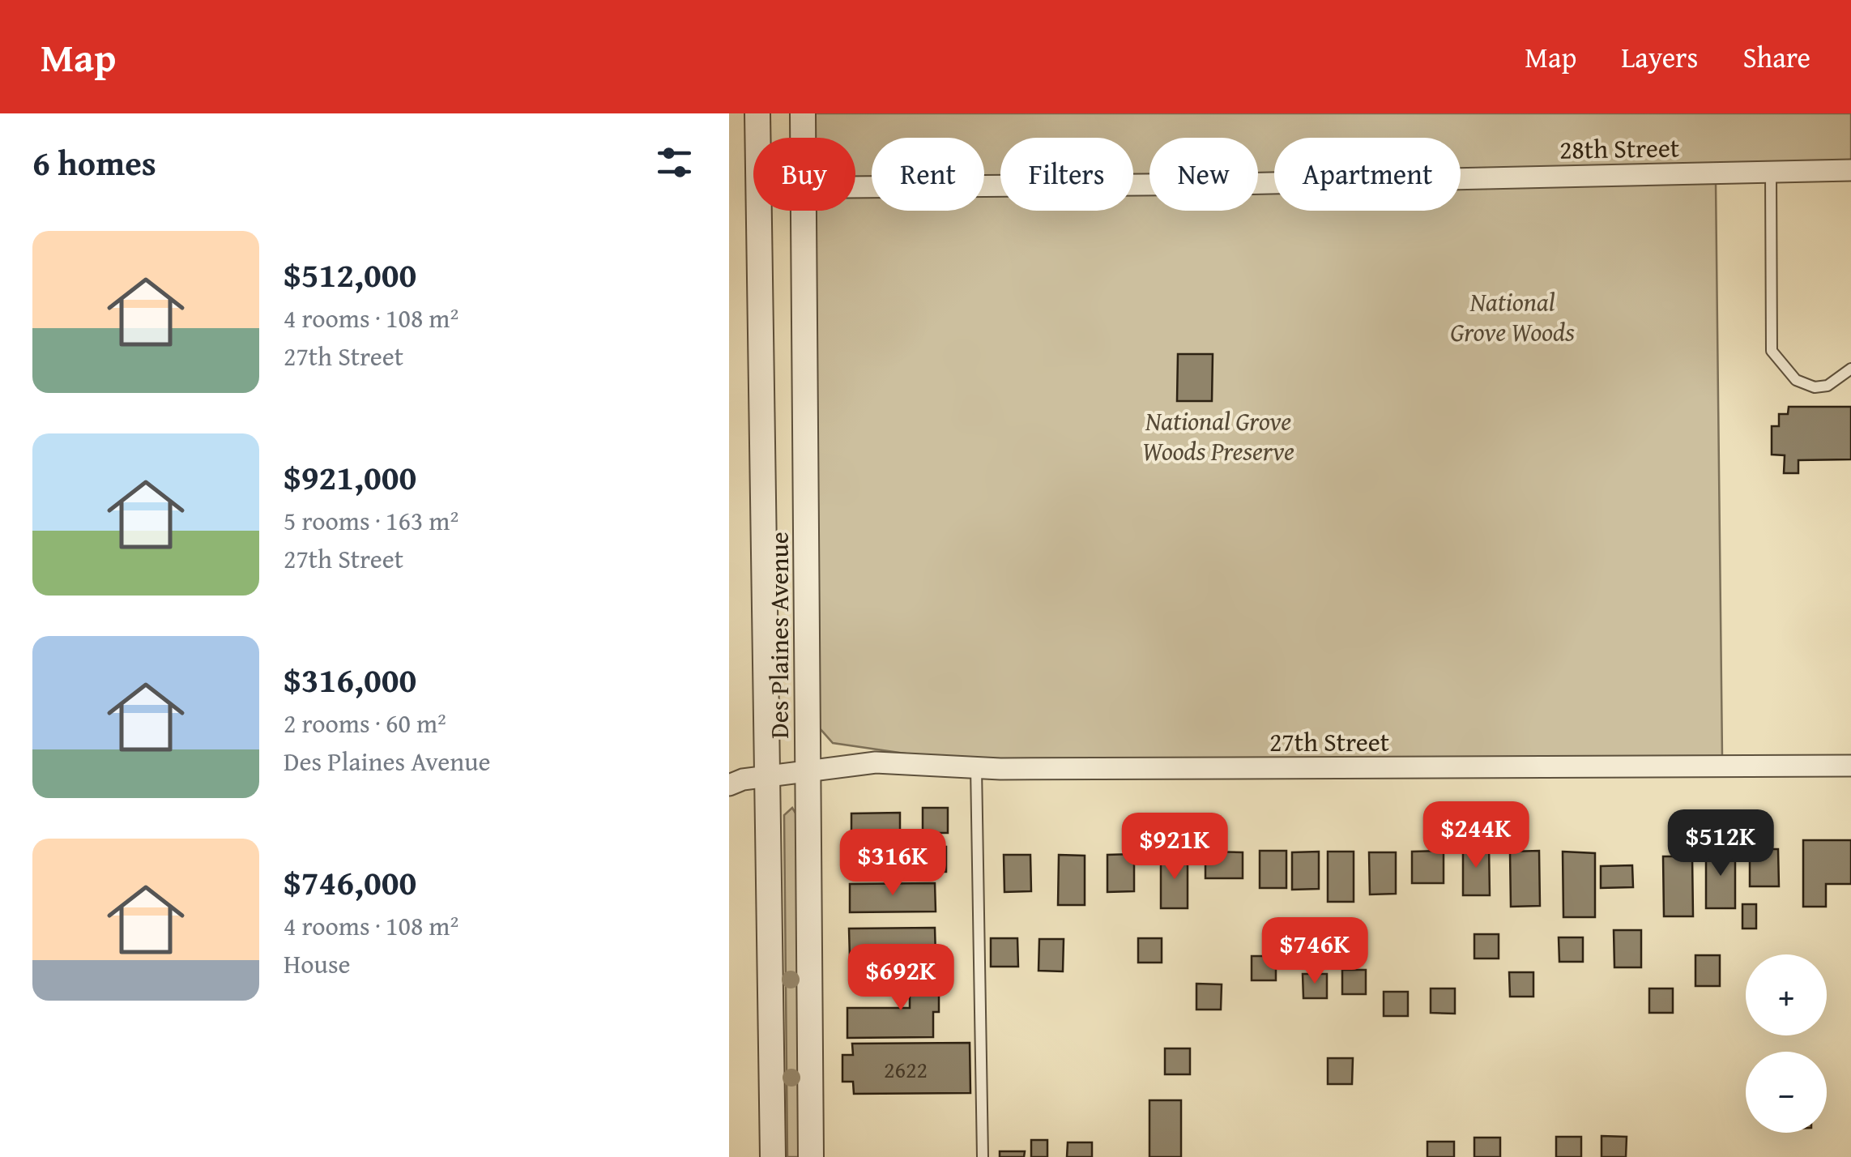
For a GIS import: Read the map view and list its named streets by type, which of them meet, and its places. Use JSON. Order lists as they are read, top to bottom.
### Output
{
  "streets": {
    "street": ["28th Street", "Des Plaines Avenue", "27th Street"]
  },
  "crossings": [
    ["Des Plaines Avenue", "27th Street"]
  ],
  "parks": ["National Grove Woods", "National Grove Woods Preserve"],
  "house_numbers": ["2622"],
  "page": {
    "header": "Map",
    "nav": ["Map", "Layers", "Share"],
    "heading": "6 homes",
    "chip": [
      "Buy",
      "Rent",
      "Filters",
      "New",
      "Apartment"
    ],
    "list": [
      {
        "name": "$512,000",
        "note": "4 rooms · 108 m² · 27th Street"
      },
      {
        "name": "$921,000",
        "note": "5 rooms · 163 m² · 27th Street"
      },
      {
        "name": "$316,000",
        "note": "2 rooms · 60 m² · Des Plaines Avenue"
      },
      {
        "name": "$746,000",
        "note": "4 rooms · 108 m² · House"
      }
    ],
    "price": [
      "$244K",
      "$512K",
      "$921K",
      "$316K",
      "$746K",
      "$692K"
    ],
    "map_buttons": ["+", "−"]
  }
}
